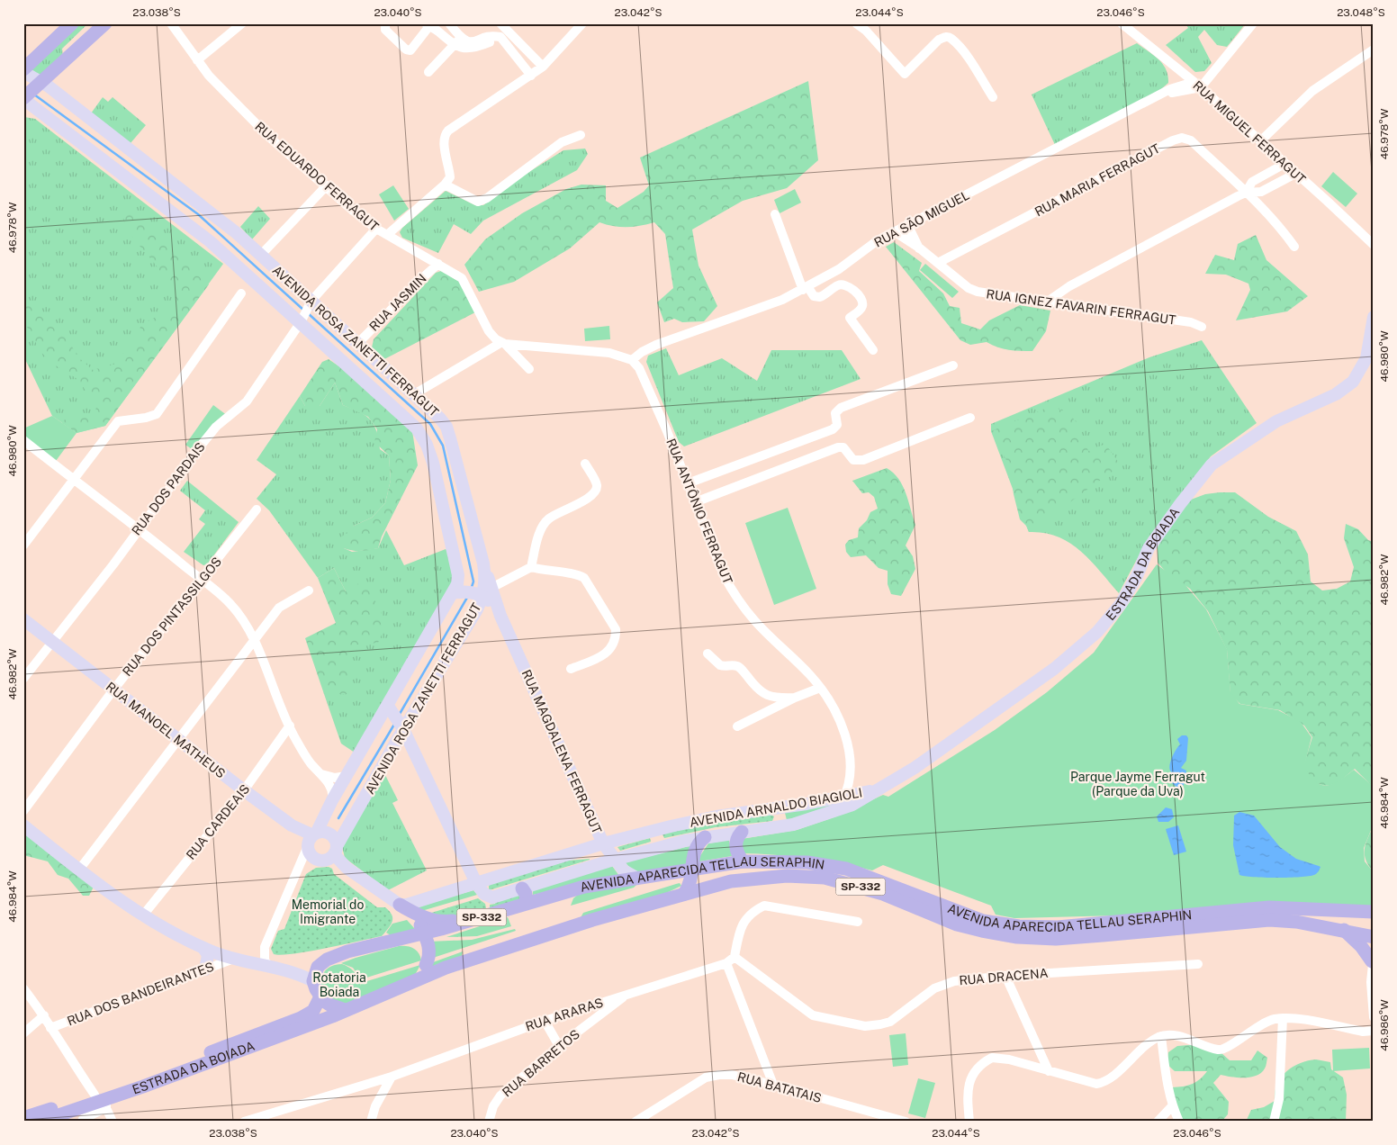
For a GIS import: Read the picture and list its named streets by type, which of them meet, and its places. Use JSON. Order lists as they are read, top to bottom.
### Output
{
  "streets": {
    "main road": [
      "AVENIDA ROSA ZANETTI FERRAGUT",
      "ESTRADA DA BOIADA",
      "RUA MANOEL MATHEUS",
      "RUA MAGDALENA FERRAGUT",
      "AVENIDA ARNALDO BIAGIOLI",
      "AVENIDA APARECIDA TELLAU SERAPHIN",
      "SP-332"
    ],
    "street": [
      "RUA MIGUEL FERRAGUT",
      "RUA EDUARDO FERRAGUT",
      "RUA MARIA FERRAGUT",
      "RUA SÃO MIGUEL",
      "RUA JASMIN",
      "RUA IGNEZ FAVARIN FERRAGUT",
      "RUA DOS PARDAIS",
      "RUA ANTÔNIO FERRAGUT",
      "RUA DOS PINTASSILGOS",
      "RUA CARDEAIS",
      "RUA DRACENA",
      "RUA DOS BANDEIRANTES",
      "RUA ARARAS",
      "RUA BARRETOS",
      "RUA BATATAIS"
    ]
  },
  "crossings": [
    ["RUA MIGUEL FERRAGUT", "RUA SÃO MIGUEL"],
    ["RUA EDUARDO FERRAGUT", "RUA JASMIN"],
    ["RUA EDUARDO FERRAGUT", "RUA DOS PARDAIS"],
    ["RUA MARIA FERRAGUT", "RUA IGNEZ FAVARIN FERRAGUT"],
    ["RUA SÃO MIGUEL", "RUA IGNEZ FAVARIN FERRAGUT"],
    ["RUA SÃO MIGUEL", "RUA ANTÔNIO FERRAGUT"],
    ["RUA JASMIN", "AVENIDA ROSA ZANETTI FERRAGUT"],
    ["AVENIDA ROSA ZANETTI FERRAGUT", "RUA DOS PARDAIS"],
    ["AVENIDA ROSA ZANETTI FERRAGUT", "RUA MANOEL MATHEUS"],
    ["AVENIDA ROSA ZANETTI FERRAGUT", "RUA MAGDALENA FERRAGUT"],
    ["RUA DOS PARDAIS", "RUA MANOEL MATHEUS"],
    ["RUA ANTÔNIO FERRAGUT", "AVENIDA ARNALDO BIAGIOLI"],
    ["ESTRADA DA BOIADA", "AVENIDA ARNALDO BIAGIOLI"],
    ["ESTRADA DA BOIADA", "AVENIDA APARECIDA TELLAU SERAPHIN"],
    ["RUA DOS PINTASSILGOS", "RUA MANOEL MATHEUS"],
    ["RUA MANOEL MATHEUS", "RUA CARDEAIS"],
    ["RUA MAGDALENA FERRAGUT", "AVENIDA ARNALDO BIAGIOLI"],
    ["RUA MAGDALENA FERRAGUT", "AVENIDA APARECIDA TELLAU SERAPHIN"],
    ["RUA DRACENA", "RUA ARARAS"],
    ["RUA ARARAS", "RUA BARRETOS"]
  ],
  "parks": ["Parque Jayme Ferragut (Parque da Uva)", "Memorial do Imigrante", "Rotatoria Boiada"],
  "coordinates": [
    "23.038°S",
    "23.040°S",
    "23.042°S",
    "23.044°S",
    "23.046°S",
    "23.048°S",
    "46.978°W",
    "46.980°W",
    "46.982°W",
    "46.984°W",
    "46.986°W"
  ]
}
